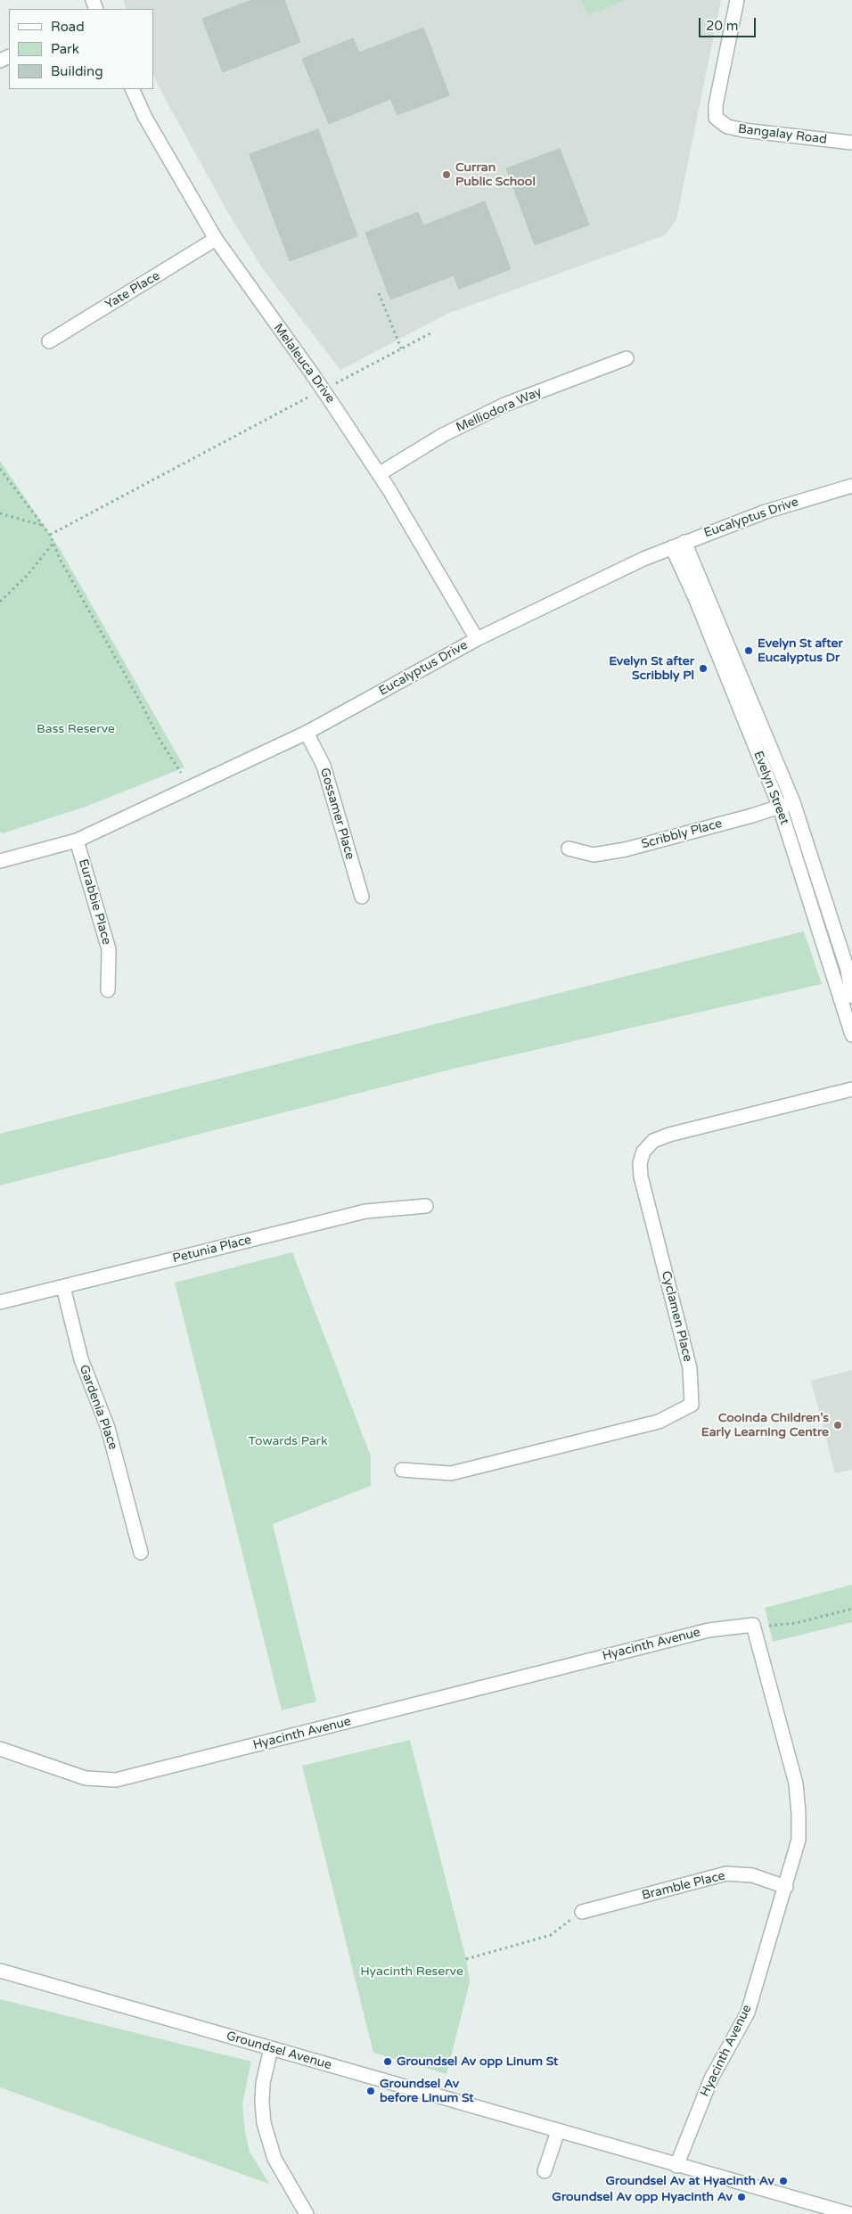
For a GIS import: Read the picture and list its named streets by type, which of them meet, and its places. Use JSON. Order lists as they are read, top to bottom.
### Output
{
  "streets": {
    "street": [
      "Bangalay Road",
      "Yate Place",
      "Melaleuca Drive",
      "Melliodora Way",
      "Eucalyptus Drive",
      "Evelyn Street",
      "Gossamer Place",
      "Scribbly Place",
      "Eurabbie Place",
      "Petunia Place",
      "Cyclamen Place",
      "Gardenia Place",
      "Hyacinth Avenue",
      "Bramble Place",
      "Groundsel Avenue"
    ]
  },
  "crossings": [
    ["Yate Place", "Melaleuca Drive"],
    ["Melaleuca Drive", "Melliodora Way"],
    ["Melaleuca Drive", "Eucalyptus Drive"],
    ["Eucalyptus Drive", "Evelyn Street"],
    ["Eucalyptus Drive", "Gossamer Place"],
    ["Eucalyptus Drive", "Eurabbie Place"],
    ["Evelyn Street", "Scribbly Place"],
    ["Petunia Place", "Gardenia Place"],
    ["Hyacinth Avenue", "Bramble Place"],
    ["Hyacinth Avenue", "Groundsel Avenue"]
  ],
  "parks": ["Bass Reserve", "Towards Park", "Hyacinth Reserve"],
  "places": [
    "Curran Public School",
    "Evelyn St after Eucalyptus Dr",
    "Evelyn St after Scribbly Pl",
    "Cooinda Children’s Early Learning Centre",
    "Groundsel Av opp Linum St",
    "Groundsel Av before Linum St",
    "Groundsel Av at Hyacinth Av",
    "Groundsel Av opp Hyacinth Av"
  ],
  "legend": ["Road", "Park", "Building"],
  "scale_bar": "20 m"
}
